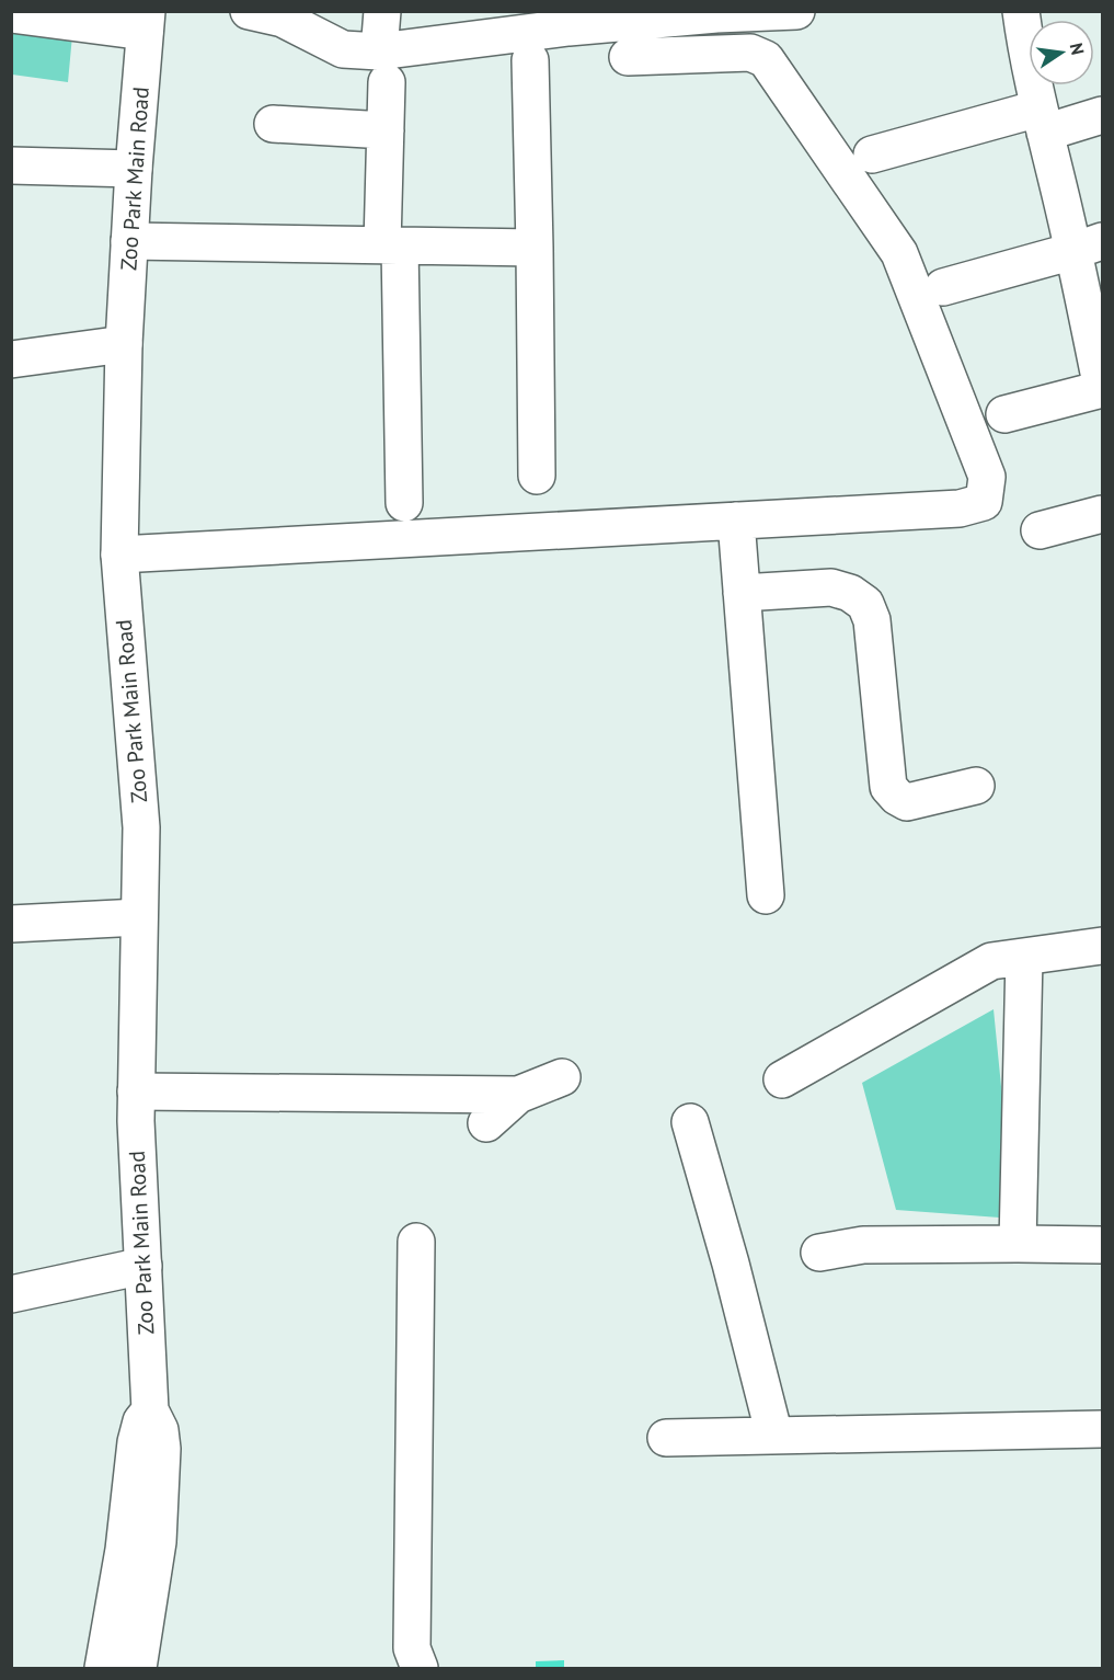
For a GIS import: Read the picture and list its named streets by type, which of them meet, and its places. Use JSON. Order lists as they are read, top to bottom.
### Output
{
  "streets": {
    "street": ["Zoo Park Main Road"]
  },
  "north": "right"
}
